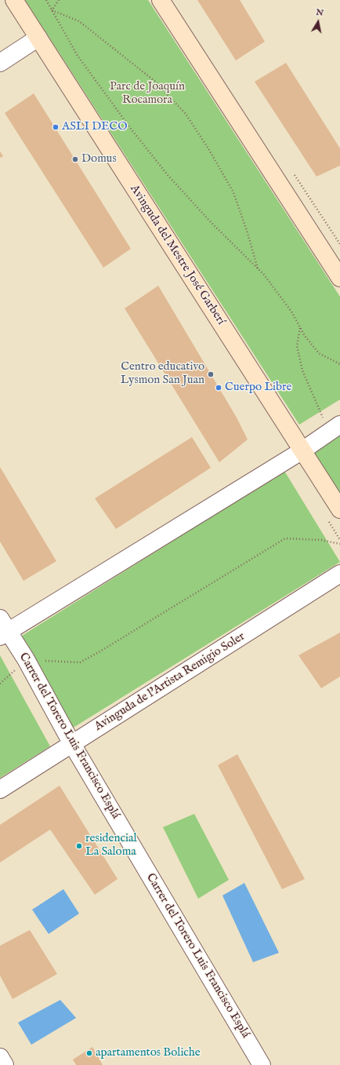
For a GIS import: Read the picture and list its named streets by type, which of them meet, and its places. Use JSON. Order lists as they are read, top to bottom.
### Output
{
  "streets": {
    "street": ["Avinguda del Mestre José Garberí", "Avinguda de l'Artista Remigio Soler", "Carrer del Torero Luis Francisco Esplá"]
  },
  "crossings": [
    ["Avinguda de l'Artista Remigio Soler", "Carrer del Torero Luis Francisco Esplá"]
  ],
  "parks": ["Parc de Joaquín Rocamora"],
  "places": [
    "ASLI DECO",
    "Domus",
    "Centro educativo Lysmon San Juan",
    "Cuerpo Libre",
    "residencial La Saloma",
    "apartamentos Boliche"
  ],
  "north": "top"
}
